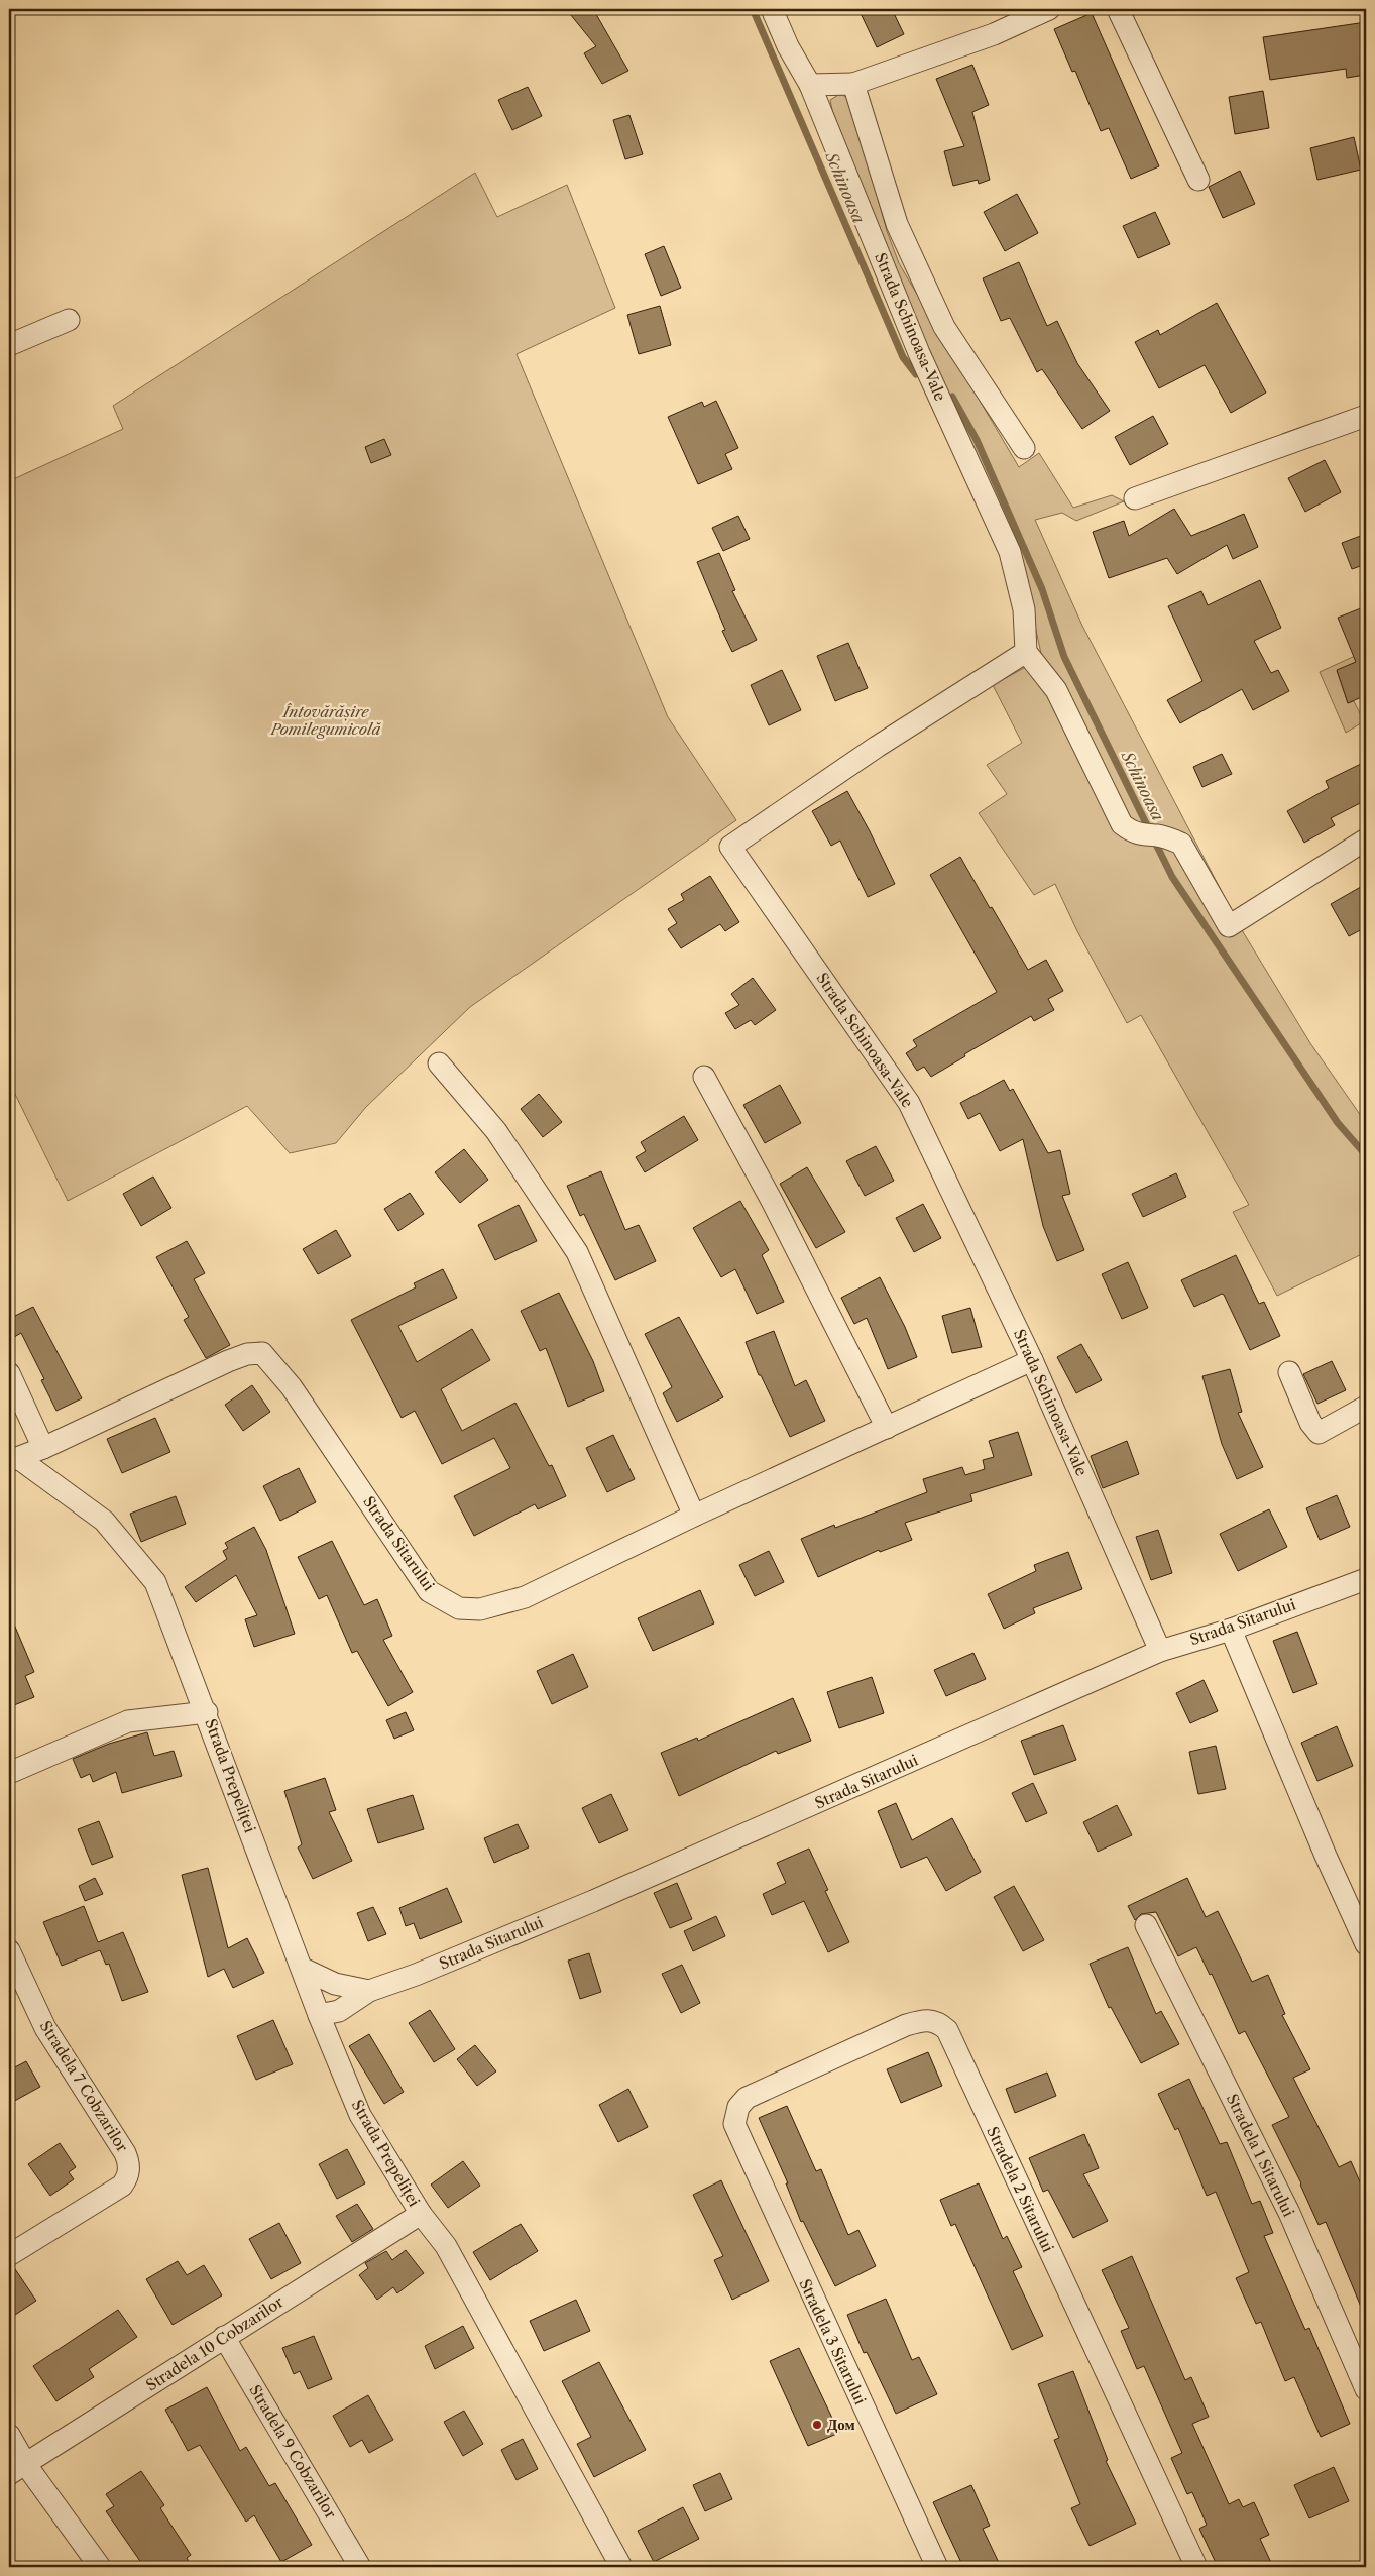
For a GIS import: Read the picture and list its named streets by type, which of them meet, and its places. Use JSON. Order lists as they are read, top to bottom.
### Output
{
  "streets": {
    "street": [
      "Strada Schinoasa-Vale",
      "Strada Sitarului",
      "Strada Prepeliței",
      "Stradela 7 Cobzarilor",
      "Stradela 1 Sitarului",
      "Stradela 2 Sitarului",
      "Stradela 3 Sitarului",
      "Stradela 10 Cobzarilor",
      "Stradela 9 Cobzarilor"
    ]
  },
  "crossings": [
    ["Strada Schinoasa-Vale", "Strada Sitarului"],
    ["Strada Sitarului", "Strada Prepeliței"],
    ["Strada Prepeliței", "Stradela 10 Cobzarilor"],
    ["Stradela 2 Sitarului", "Stradela 3 Sitarului"],
    ["Stradela 10 Cobzarilor", "Stradela 9 Cobzarilor"]
  ],
  "water": ["Schinoasa"],
  "parks": ["Întovărășire Pomilegumicolă"],
  "places": ["Дом"]
}
